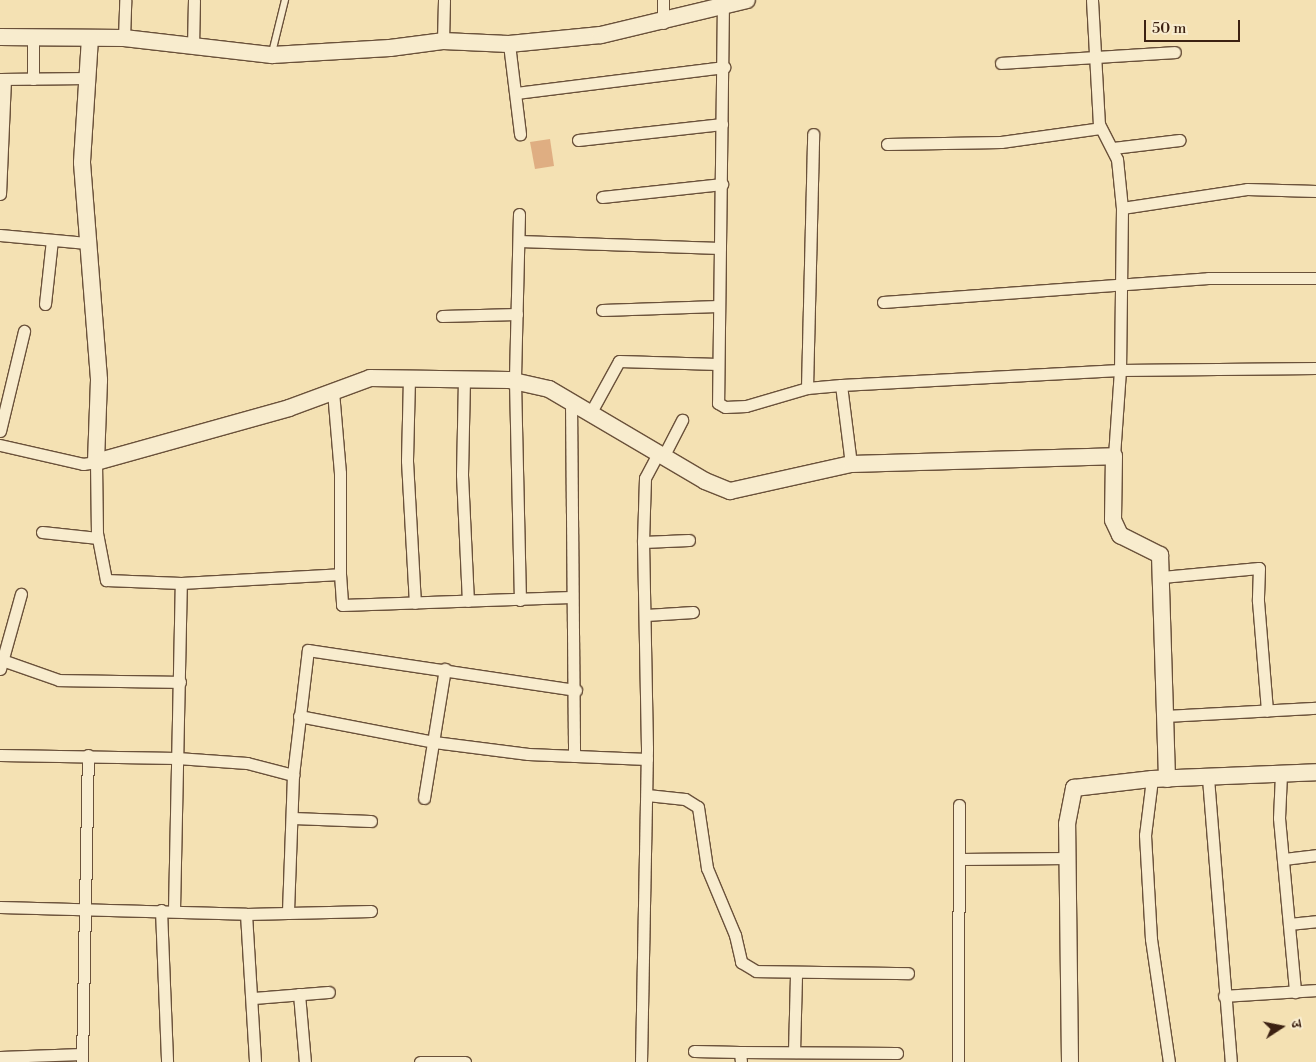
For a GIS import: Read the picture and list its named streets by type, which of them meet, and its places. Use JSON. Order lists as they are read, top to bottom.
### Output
{
  "scale_bar": "50 m",
  "north": "right"
}
